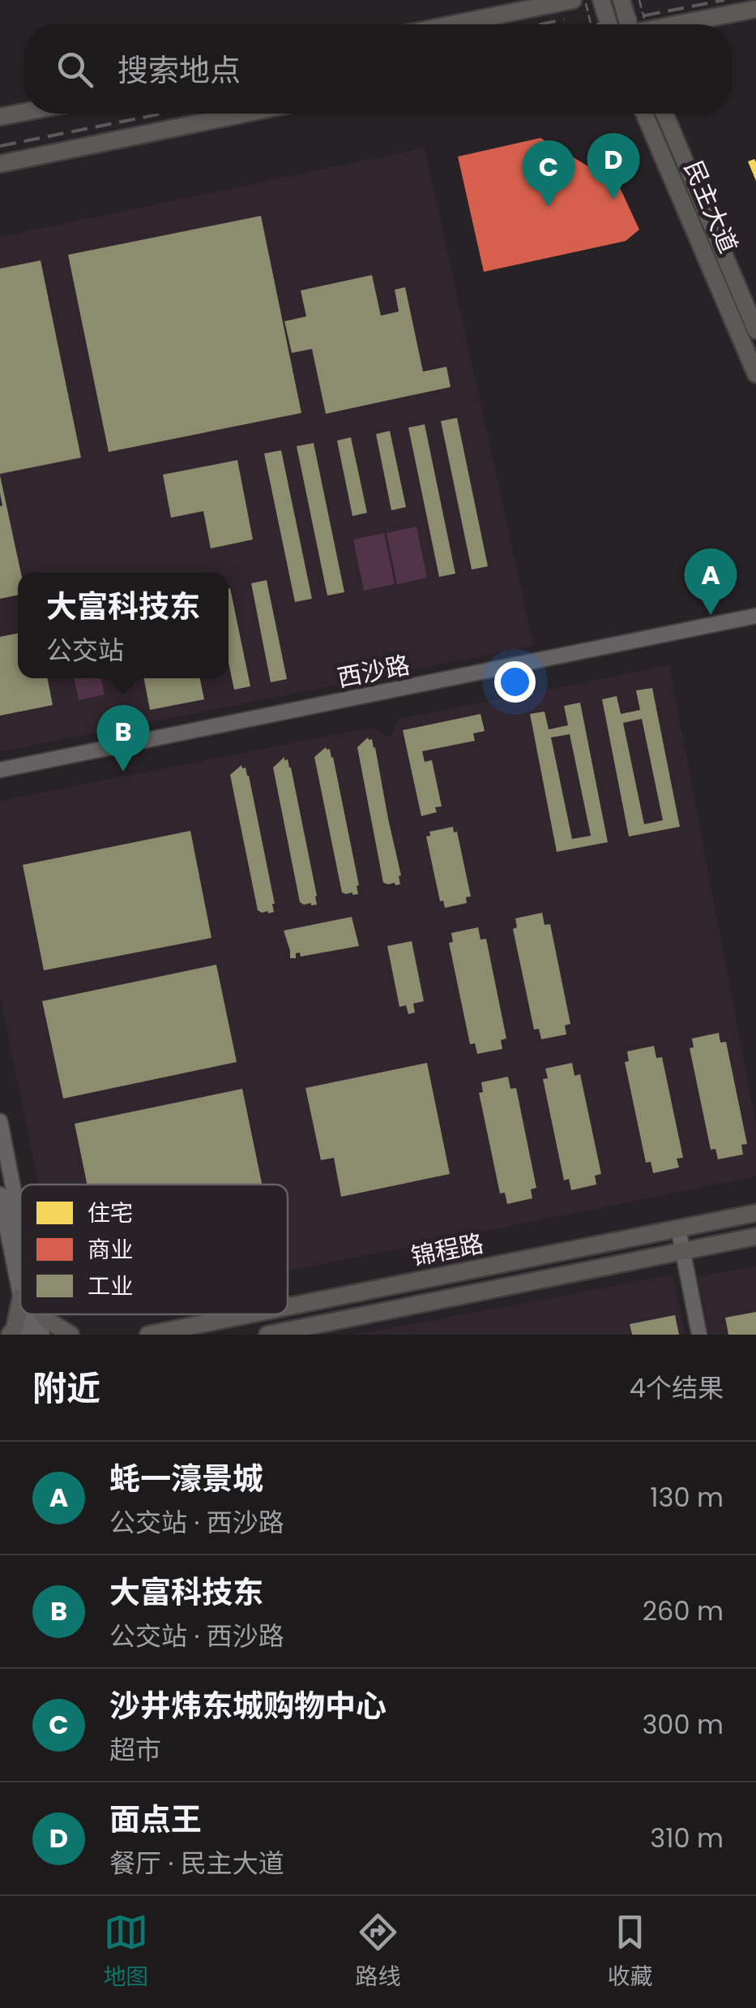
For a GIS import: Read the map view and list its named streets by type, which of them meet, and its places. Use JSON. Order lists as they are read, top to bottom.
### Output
{
  "streets": {
    "main road": ["民主大道", "锦程路"],
    "street": ["西沙路"]
  },
  "legend": ["住宅", "商业", "工业"],
  "page": {
    "search": "搜索地点",
    "pins": [
      "D",
      "C",
      "A",
      "B"
    ],
    "popup": ["大富科技东", "公交站"],
    "heading": ["附近", "4个结果"],
    "list": [
      {
        "mark": "A",
        "name": "蚝一濠景城",
        "note": "公交站 · 西沙路",
        "value": "130 m"
      },
      {
        "mark": "B",
        "name": "大富科技东",
        "note": "公交站 · 西沙路",
        "value": "260 m"
      },
      {
        "mark": "C",
        "name": "沙井炜东城购物中心",
        "note": "超市",
        "value": "300 m"
      },
      {
        "mark": "D",
        "name": "面点王",
        "note": "餐厅 · 民主大道",
        "value": "310 m"
      }
    ],
    "nav": ["地图", "路线", "收藏"]
  }
}
